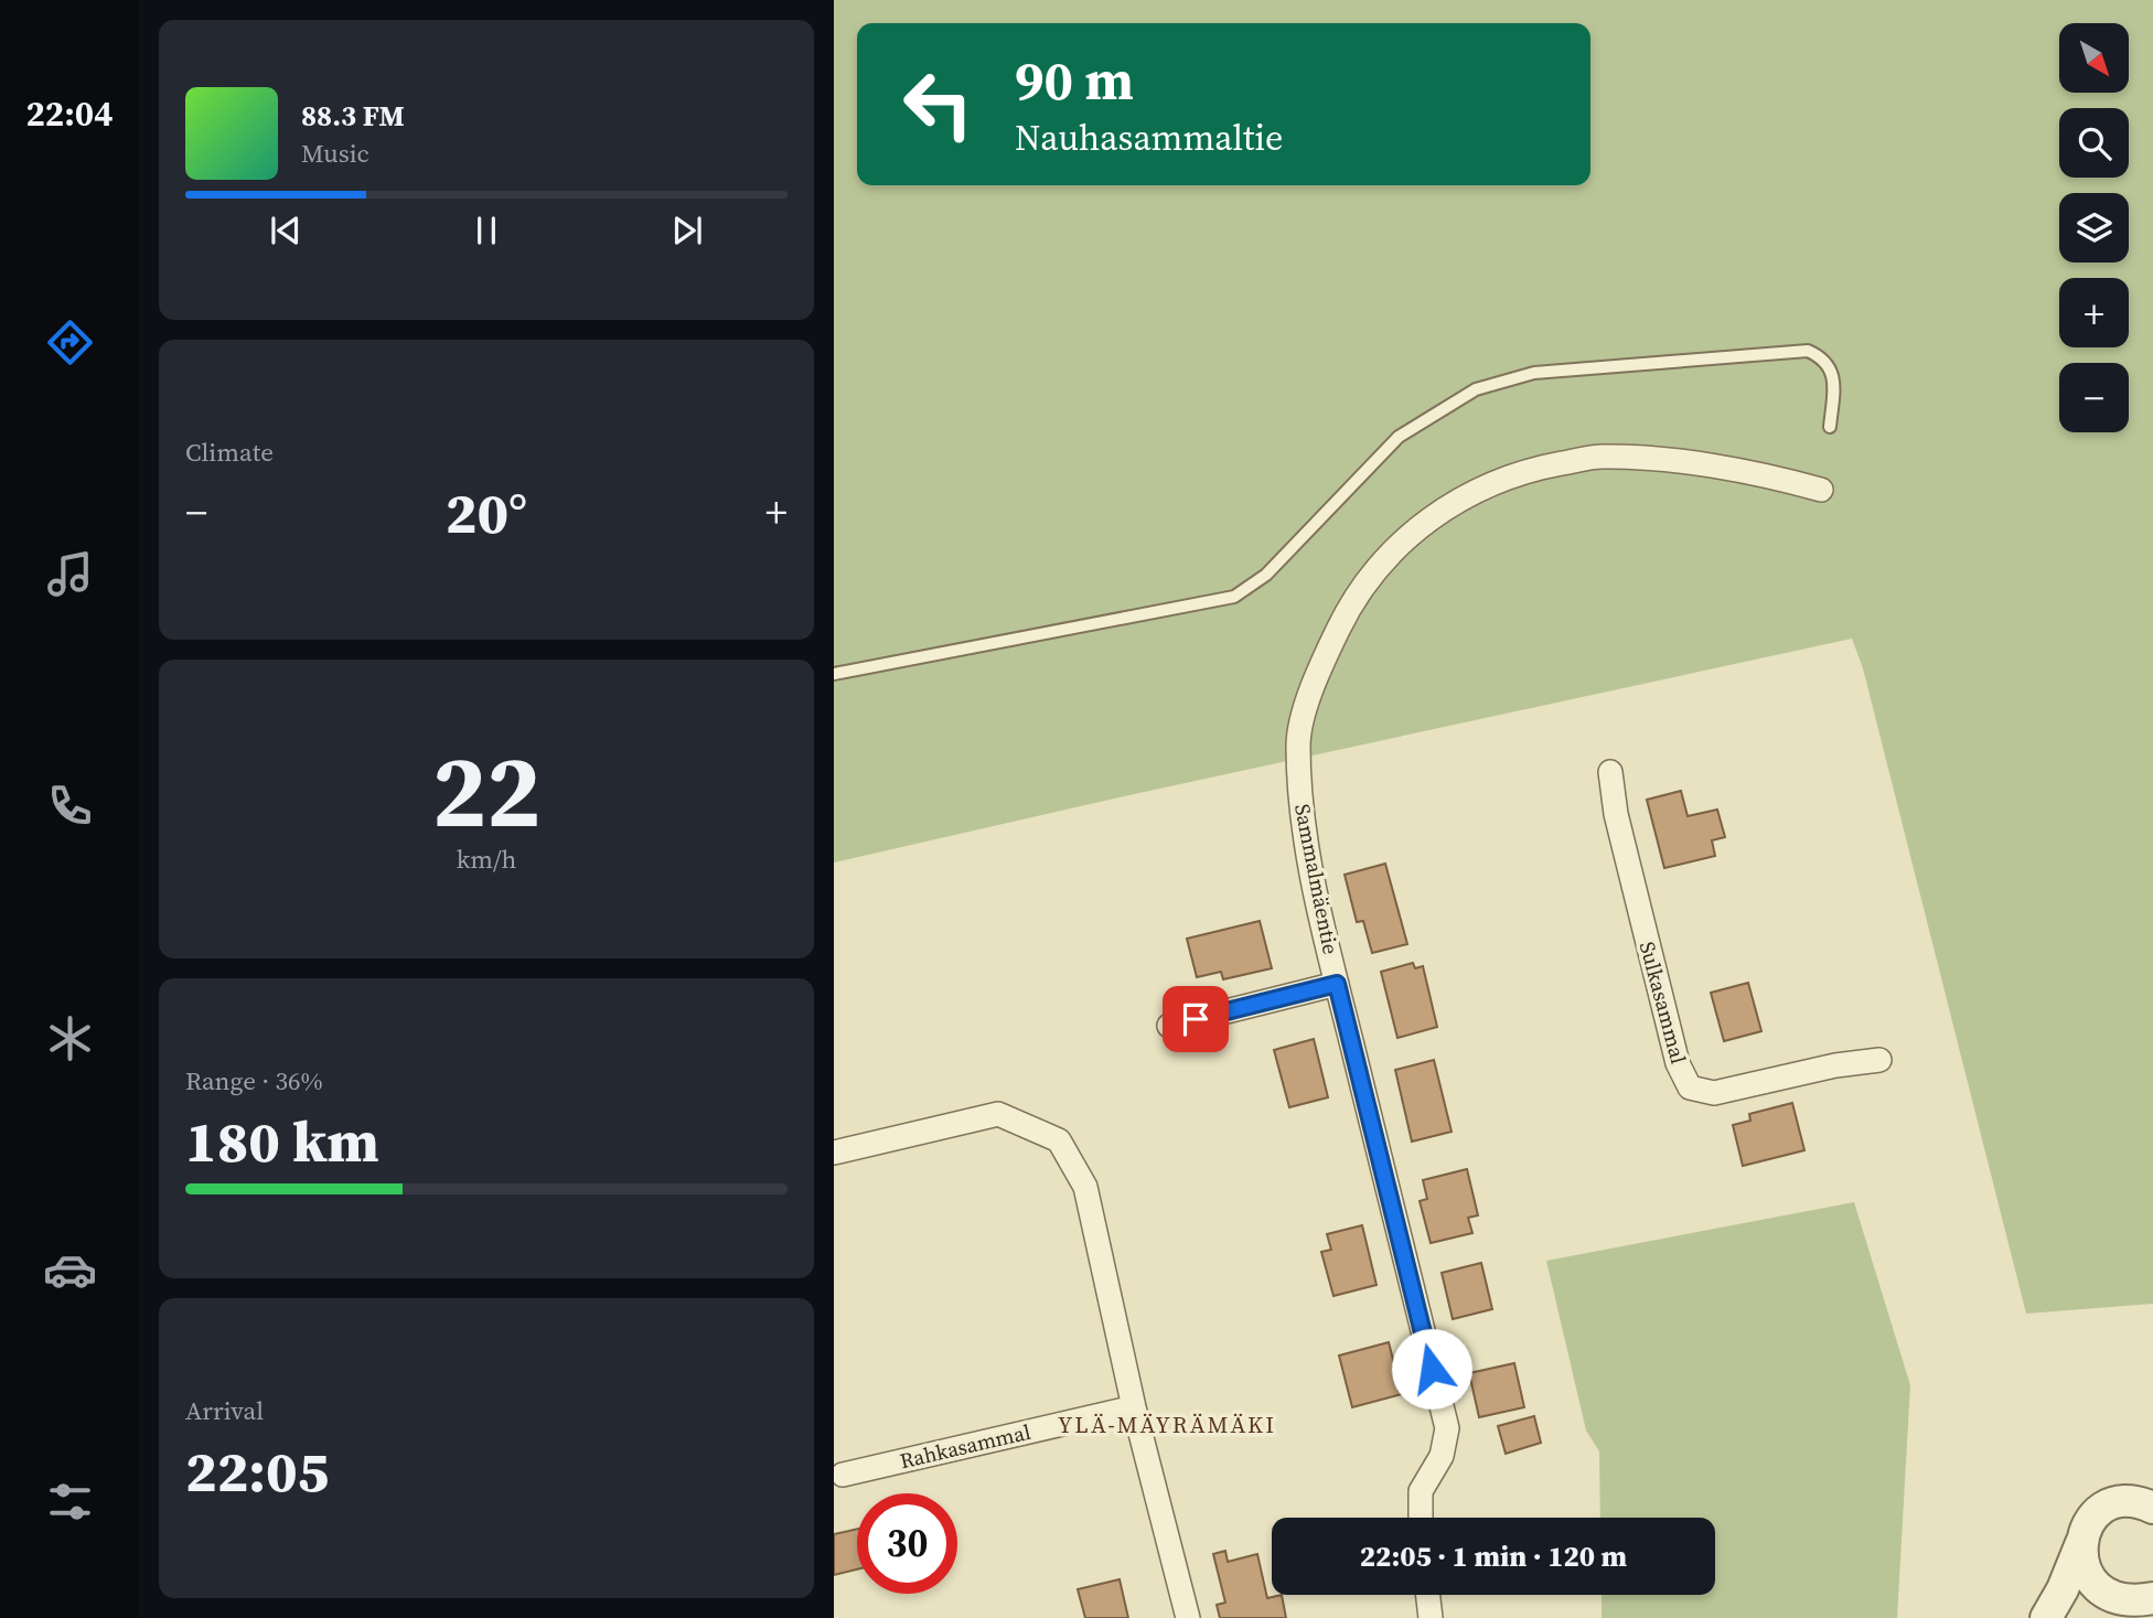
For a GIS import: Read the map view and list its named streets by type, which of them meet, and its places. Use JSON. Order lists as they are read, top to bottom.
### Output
{
  "streets": {
    "street": ["Sammalmäentie", "Sulkasammal", "Rahkasammal"]
  },
  "districts": ["YLÄ-MÄYRÄMÄKI"],
  "north": "bottom right",
  "page": {
    "tabs": "22:04",
    "map_buttons": ["+", "−"],
    "turn": ["90 m", "Nauhasammaltie"],
    "song": ["88.3 FM", "Music"],
    "tile": [
      "Climate",
      ["22", "km/h"],
      ["Range · 36%", "180 km"],
      ["Arrival", "22:05"]
    ],
    "heat": ["−", "20°", "+"],
    "limit": "30",
    "trip": "22:05 · 1 min · 120 m"
  }
}
